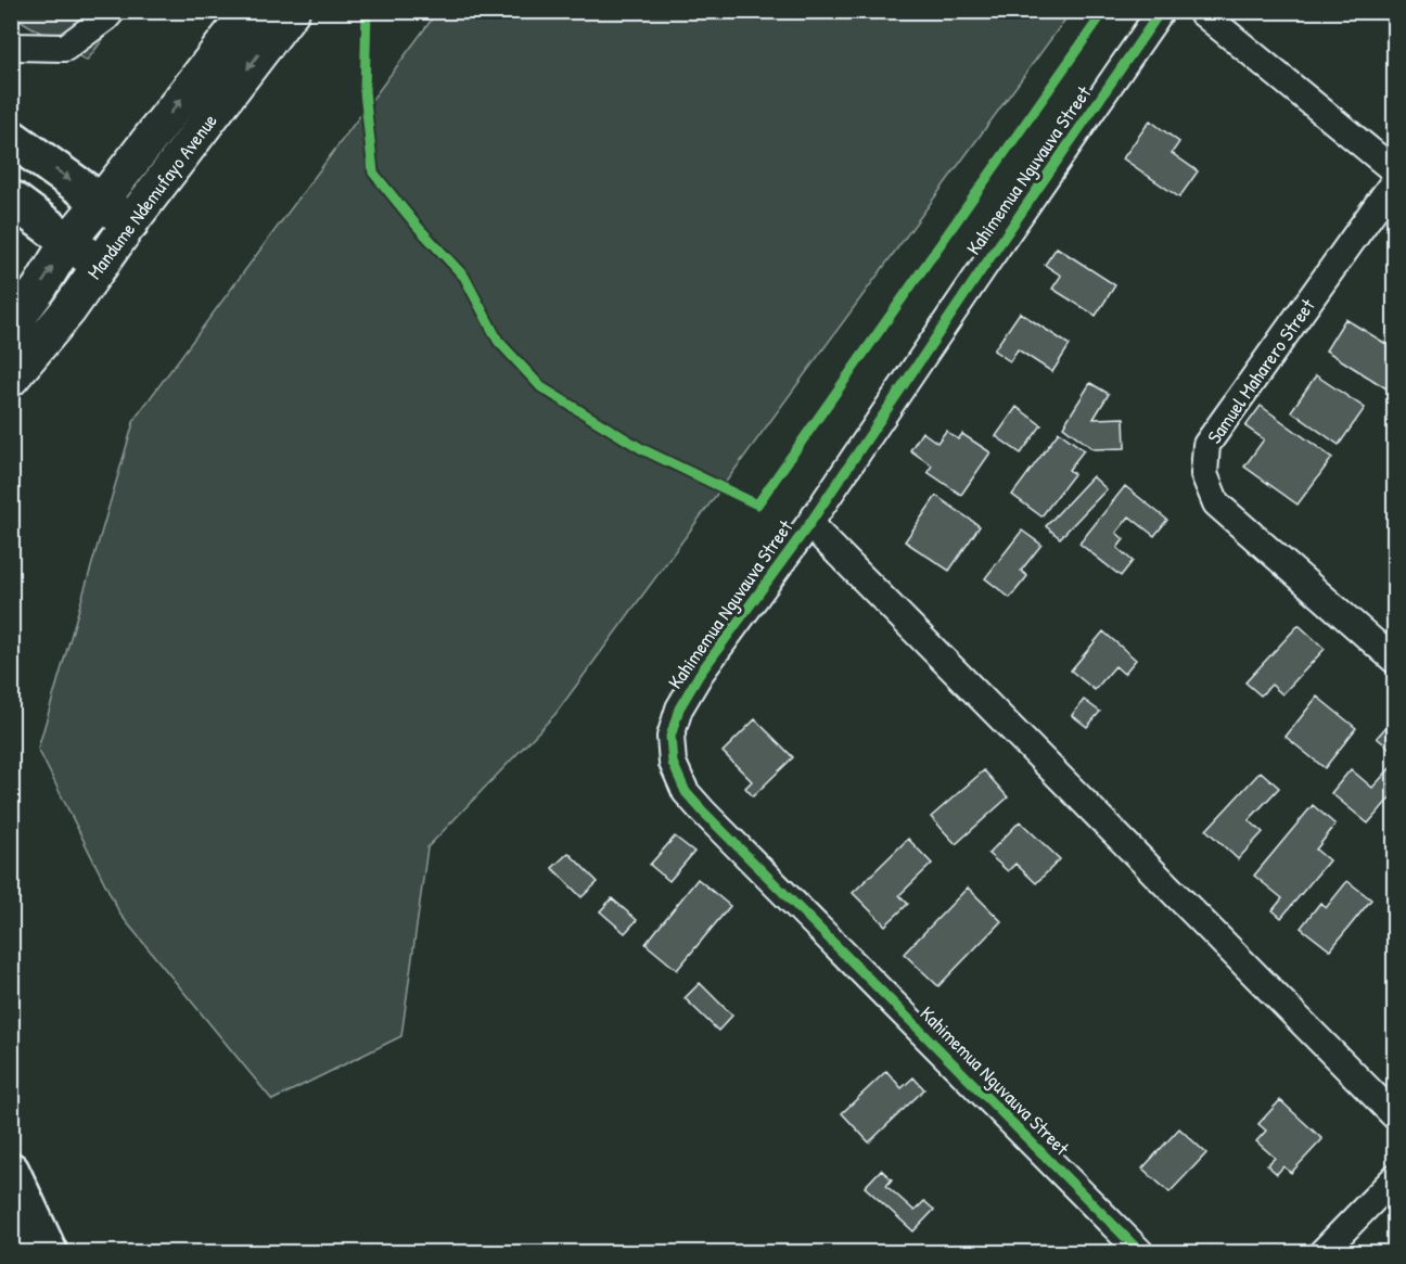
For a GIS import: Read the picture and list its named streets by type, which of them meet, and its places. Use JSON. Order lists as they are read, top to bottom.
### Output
{
  "streets": {
    "main road": ["Mandume Ndemufayo Avenue"],
    "street": ["Kahimemua Nguvauva Street", "Samuel Maharero Street"]
  }
}
